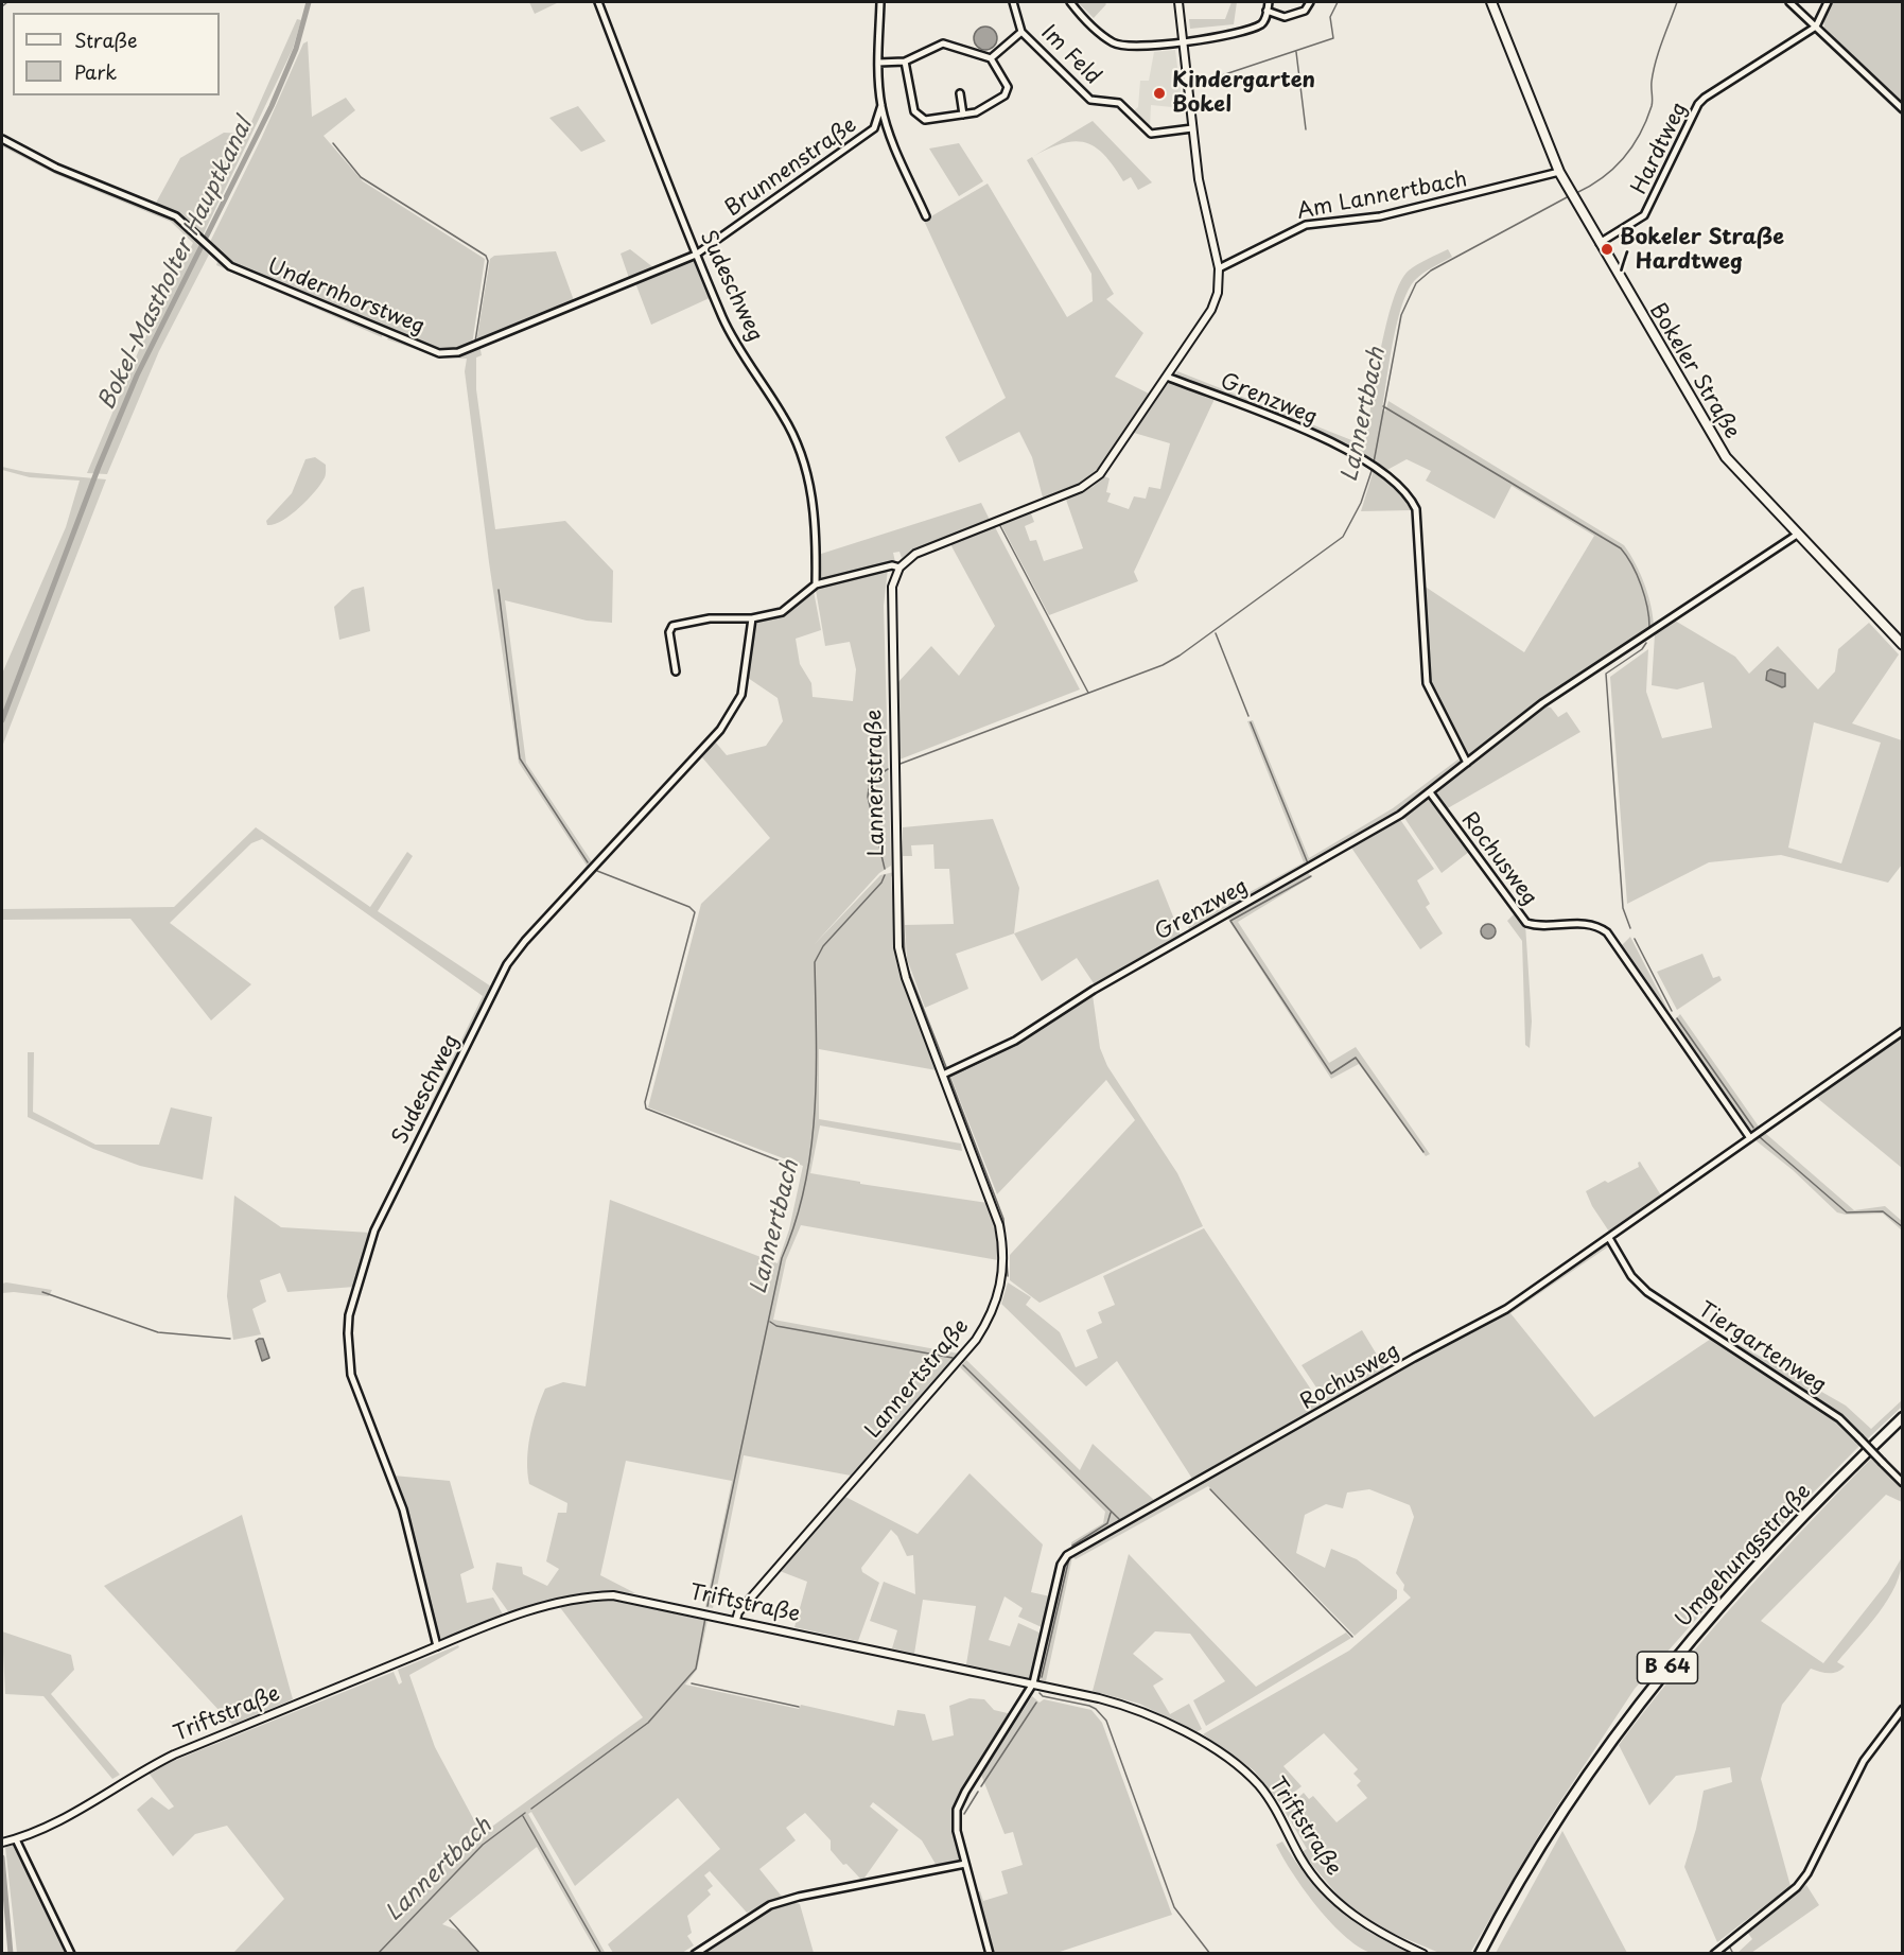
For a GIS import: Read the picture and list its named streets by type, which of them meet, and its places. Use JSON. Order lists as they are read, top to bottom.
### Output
{
  "streets": {
    "main road": ["Bokeler Straße", "Umgehungsstraße", "B 64"],
    "street": [
      "Im Feld",
      "Hardtweg",
      "Brunnenstraße",
      "Am Lannertbach",
      "Sudeschweg",
      "Undernhorstweg",
      "Grenzweg",
      "Lannertstraße",
      "Rochusweg",
      "Tiergartenweg",
      "Triftstraße"
    ]
  },
  "crossings": [
    ["Hardtweg", "Bokeler Straße"],
    ["Brunnenstraße", "Sudeschweg"],
    ["Brunnenstraße", "Undernhorstweg"],
    ["Am Lannertbach", "Bokeler Straße"],
    ["Sudeschweg", "Undernhorstweg"],
    ["Sudeschweg", "Triftstraße"],
    ["Bokeler Straße", "Grenzweg"],
    ["Grenzweg", "Lannertstraße"],
    ["Grenzweg", "Rochusweg"],
    ["Lannertstraße", "Triftstraße"],
    ["Rochusweg", "Tiergartenweg"],
    ["Rochusweg", "Triftstraße"]
  ],
  "water": ["Bokel-Mastholter Hauptkanal", "Lannertbach"],
  "places": ["Kindergarten Bokel", "Bokeler Straße / Hardtweg"],
  "legend": ["Straße", "Park"]
}
